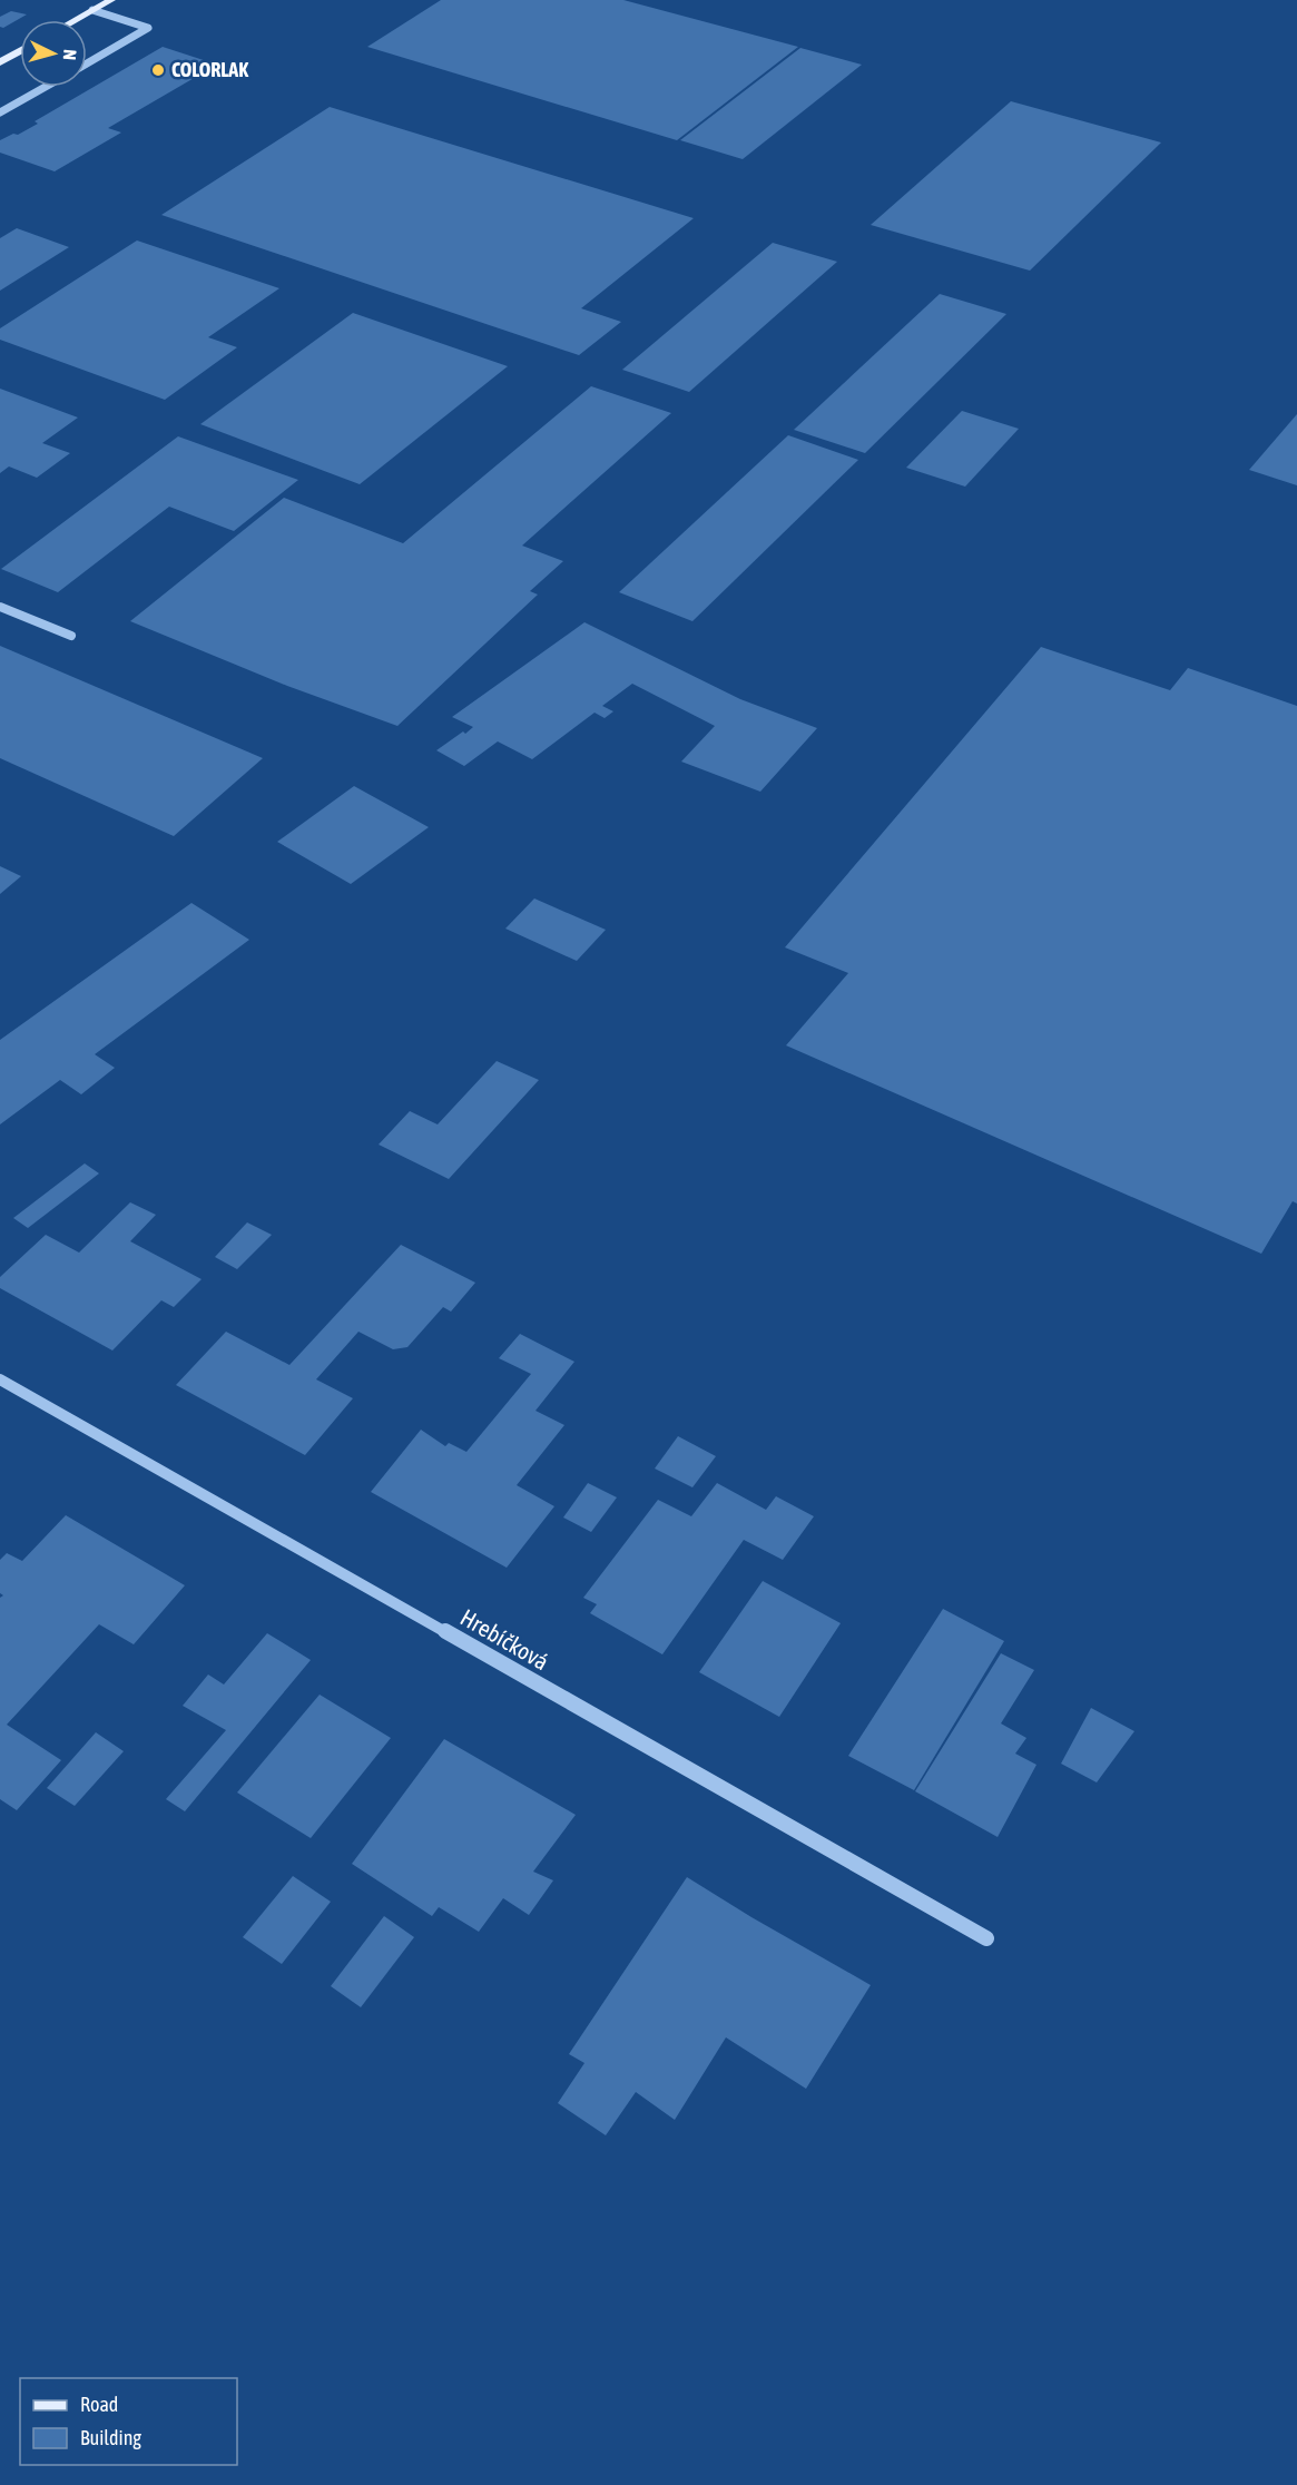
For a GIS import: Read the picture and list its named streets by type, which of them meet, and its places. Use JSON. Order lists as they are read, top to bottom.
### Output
{
  "streets": {
    "street": ["Hrebíčková"]
  },
  "places": ["COLORLAK"],
  "legend": ["Road", "Building"],
  "north": "right"
}
